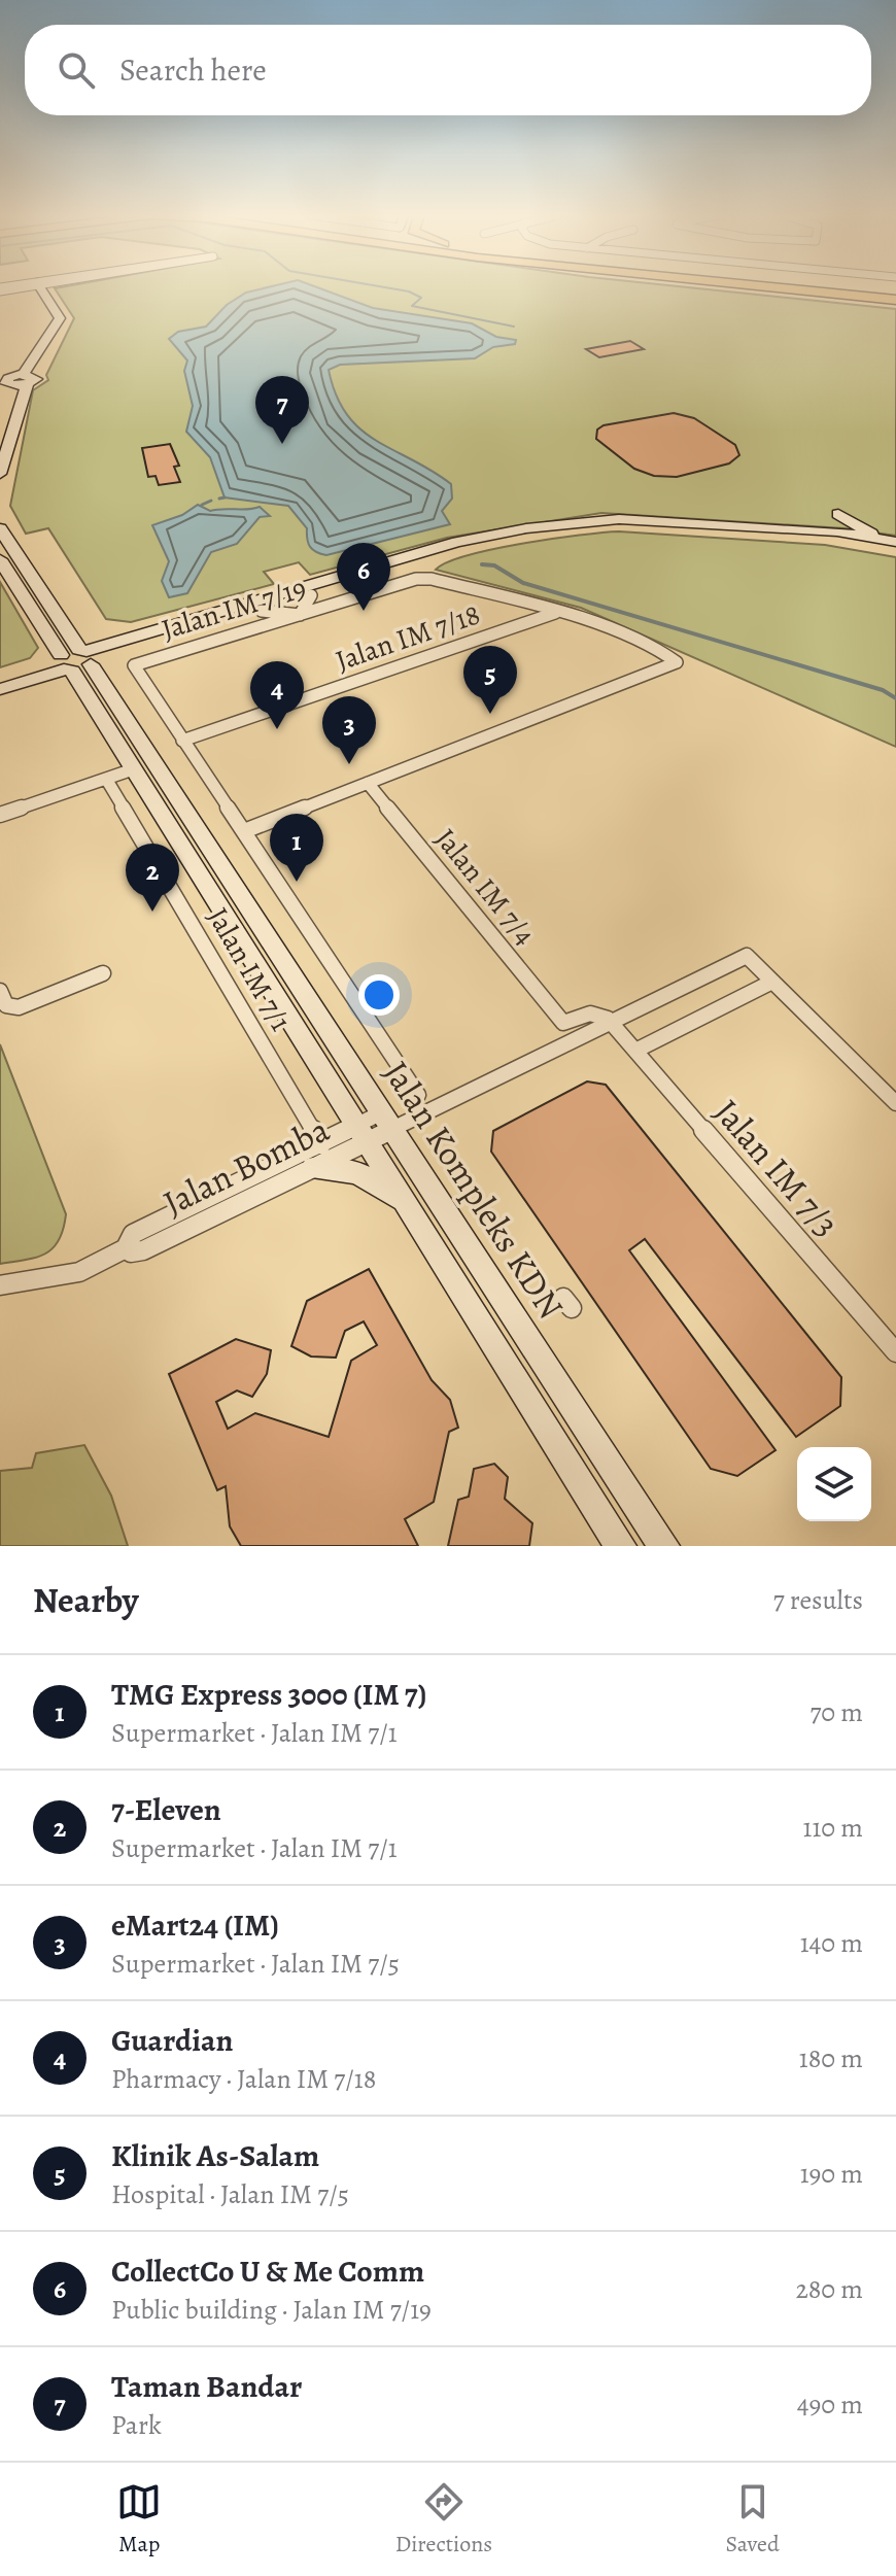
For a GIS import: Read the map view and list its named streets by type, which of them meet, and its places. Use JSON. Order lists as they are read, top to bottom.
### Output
{
  "streets": {
    "street": [
      "Jalan IM 7/19",
      "Jalan IM 7/18",
      "Jalan IM 7/4",
      "Jalan IM 7/1",
      "Jalan Bomba",
      "Jalan IM 7/3",
      "Jalan Kompleks KDN"
    ]
  },
  "crossings": [
    ["Jalan IM 7/19", "Jalan IM 7/18"],
    ["Jalan IM 7/19", "Jalan IM 7/4"],
    ["Jalan IM 7/4", "Jalan Bomba"],
    ["Jalan IM 7/4", "Jalan IM 7/3"],
    ["Jalan IM 7/1", "Jalan Bomba"],
    ["Jalan Bomba", "Jalan IM 7/3"],
    ["Jalan Bomba", "Jalan Kompleks KDN"]
  ],
  "page": {
    "search": "Search here",
    "pins": [
      "7",
      "6",
      "5",
      "4",
      "3",
      "1",
      "2"
    ],
    "heading": ["Nearby", "7 results"],
    "list": [
      {
        "mark": "1",
        "name": "TMG Express 3000 (IM 7)",
        "note": "Supermarket · Jalan IM 7/1",
        "value": "70 m"
      },
      {
        "mark": "2",
        "name": "7-Eleven",
        "note": "Supermarket · Jalan IM 7/1",
        "value": "110 m"
      },
      {
        "mark": "3",
        "name": "eMart24 (IM)",
        "note": "Supermarket · Jalan IM 7/5",
        "value": "140 m"
      },
      {
        "mark": "4",
        "name": "Guardian",
        "note": "Pharmacy · Jalan IM 7/18",
        "value": "180 m"
      },
      {
        "mark": "5",
        "name": "Klinik As-Salam",
        "note": "Hospital · Jalan IM 7/5",
        "value": "190 m"
      },
      {
        "mark": "6",
        "name": "CollectCo U & Me Comm",
        "note": "Public building · Jalan IM 7/19",
        "value": "280 m"
      },
      {
        "mark": "7",
        "name": "Taman Bandar",
        "note": "Park",
        "value": "490 m"
      }
    ],
    "nav": ["Map", "Directions", "Saved"]
  }
}
